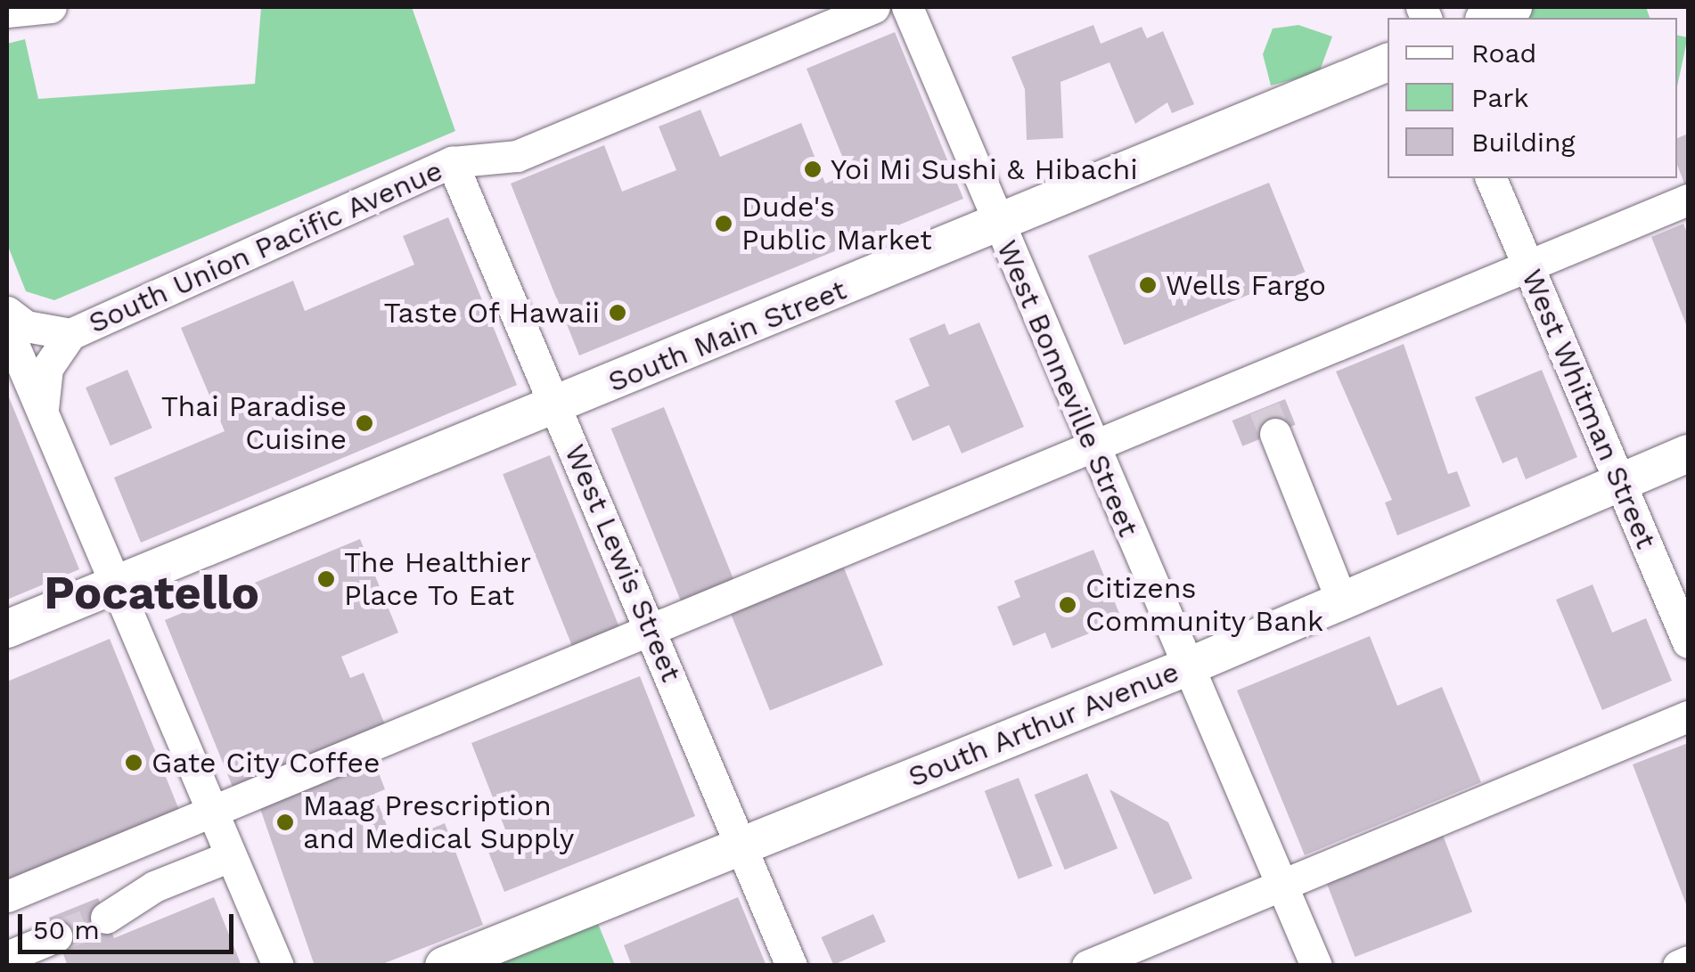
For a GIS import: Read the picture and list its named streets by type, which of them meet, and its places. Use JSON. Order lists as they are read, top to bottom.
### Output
{
  "streets": {
    "main road": ["South Main Street", "South Arthur Avenue"],
    "street": [
      "South Union Pacific Avenue",
      "West Bonneville Street",
      "West Whitman Street",
      "West Lewis Street"
    ]
  },
  "crossings": [
    ["South Union Pacific Avenue", "West Lewis Street"],
    ["South Main Street", "West Bonneville Street"],
    ["South Main Street", "West Lewis Street"],
    ["West Bonneville Street", "South Arthur Avenue"],
    ["West Whitman Street", "South Arthur Avenue"],
    ["West Lewis Street", "South Arthur Avenue"]
  ],
  "districts": ["Pocatello"],
  "places": [
    "Yoi Mi Sushi & Hibachi",
    "Dude's Public Market",
    "Wells Fargo",
    "Taste Of Hawaii",
    "Thai Paradise Cuisine",
    "The Healthier Place To Eat",
    "Citizens Community Bank",
    "Gate City Coffee",
    "Maag Prescription and Medical Supply"
  ],
  "legend": ["Road", "Park", "Building"],
  "scale_bar": "50 m"
}
